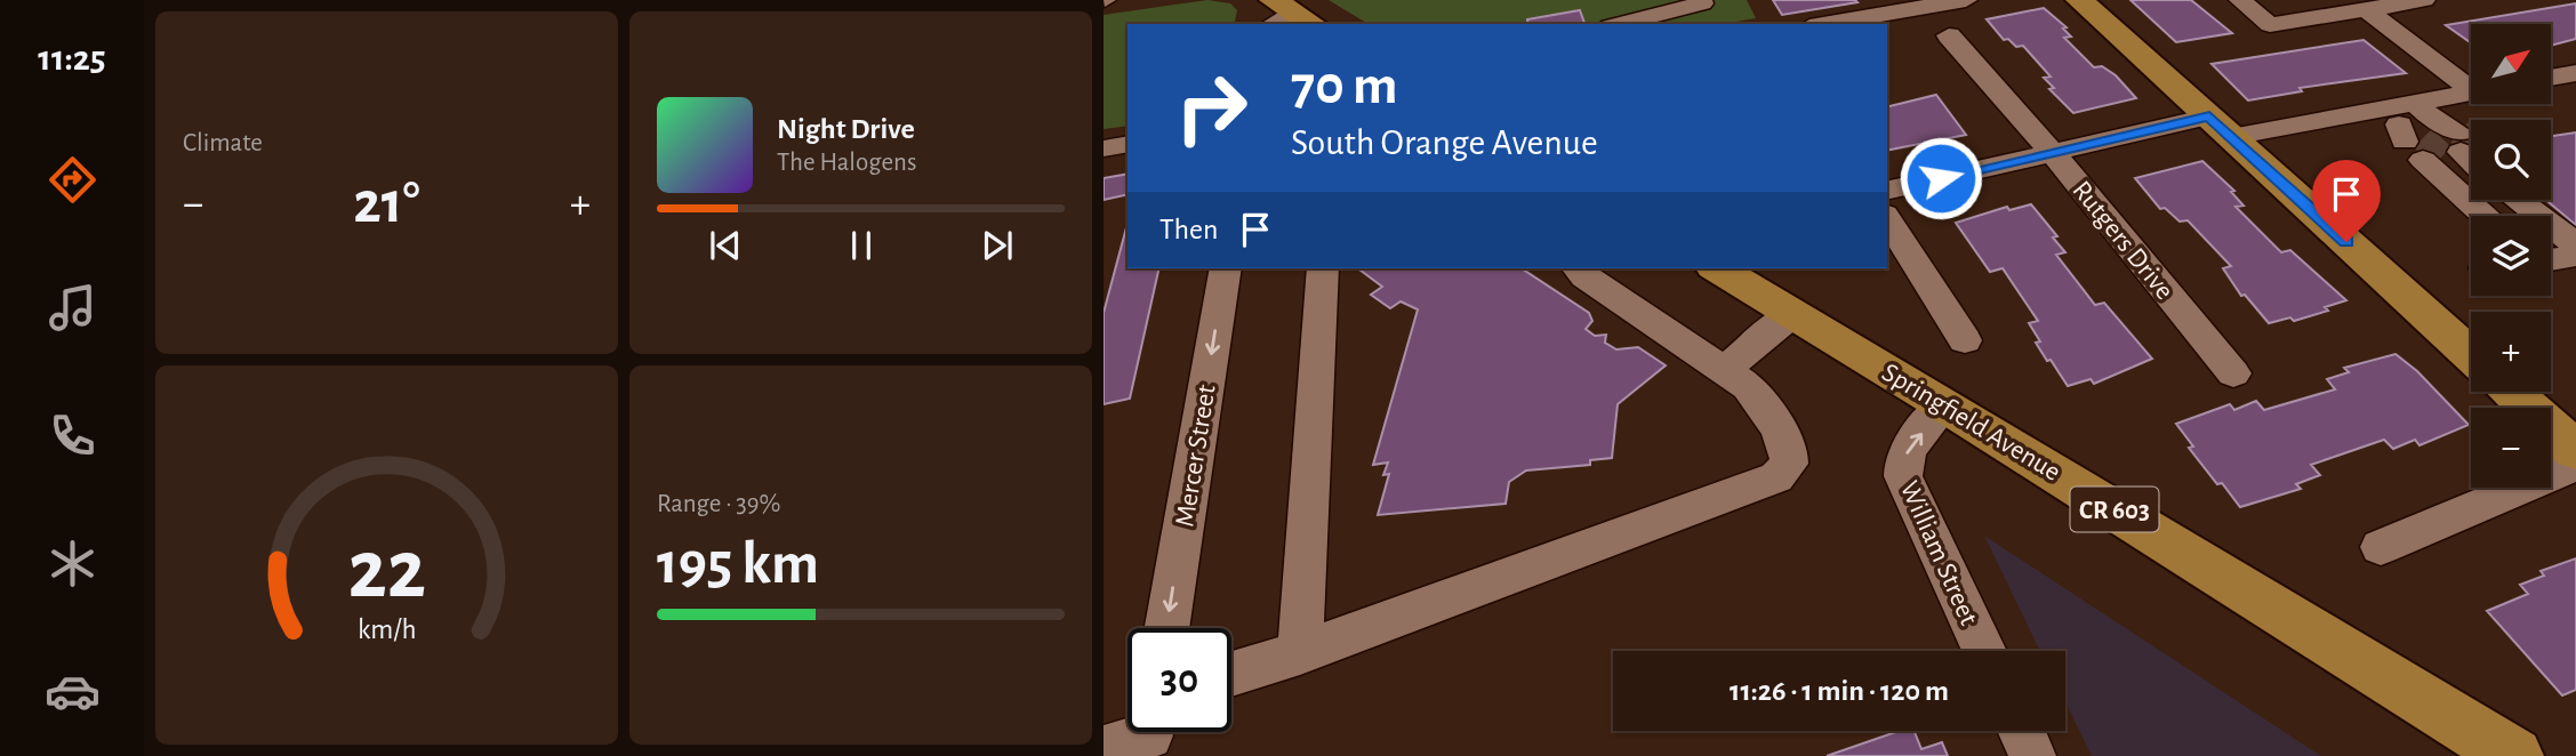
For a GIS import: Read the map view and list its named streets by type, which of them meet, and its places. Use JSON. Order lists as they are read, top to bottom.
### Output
{
  "streets": {
    "main road": ["Springfield Avenue", "CR 603"],
    "street": ["Rutgers Drive", "Mercer Street", "William Street"]
  },
  "crossings": [
    ["Springfield Avenue", "William Street"]
  ],
  "one_way": ["William Street"],
  "north": "top right",
  "page": {
    "tabs": "11:25",
    "tile": [
      "Climate",
      ["Range · 39%", "195 km"]
    ],
    "map_buttons": ["+", "−"],
    "turn": ["70 m", "South Orange Avenue"],
    "song": ["Night Drive", "The Halogens"],
    "heat": ["−", "21°", "+"],
    "then": "Then",
    "limit": "30",
    "trip": "11:26 · 1 min · 120 m",
    "gauge": ["22", "km/h"]
  }
}
